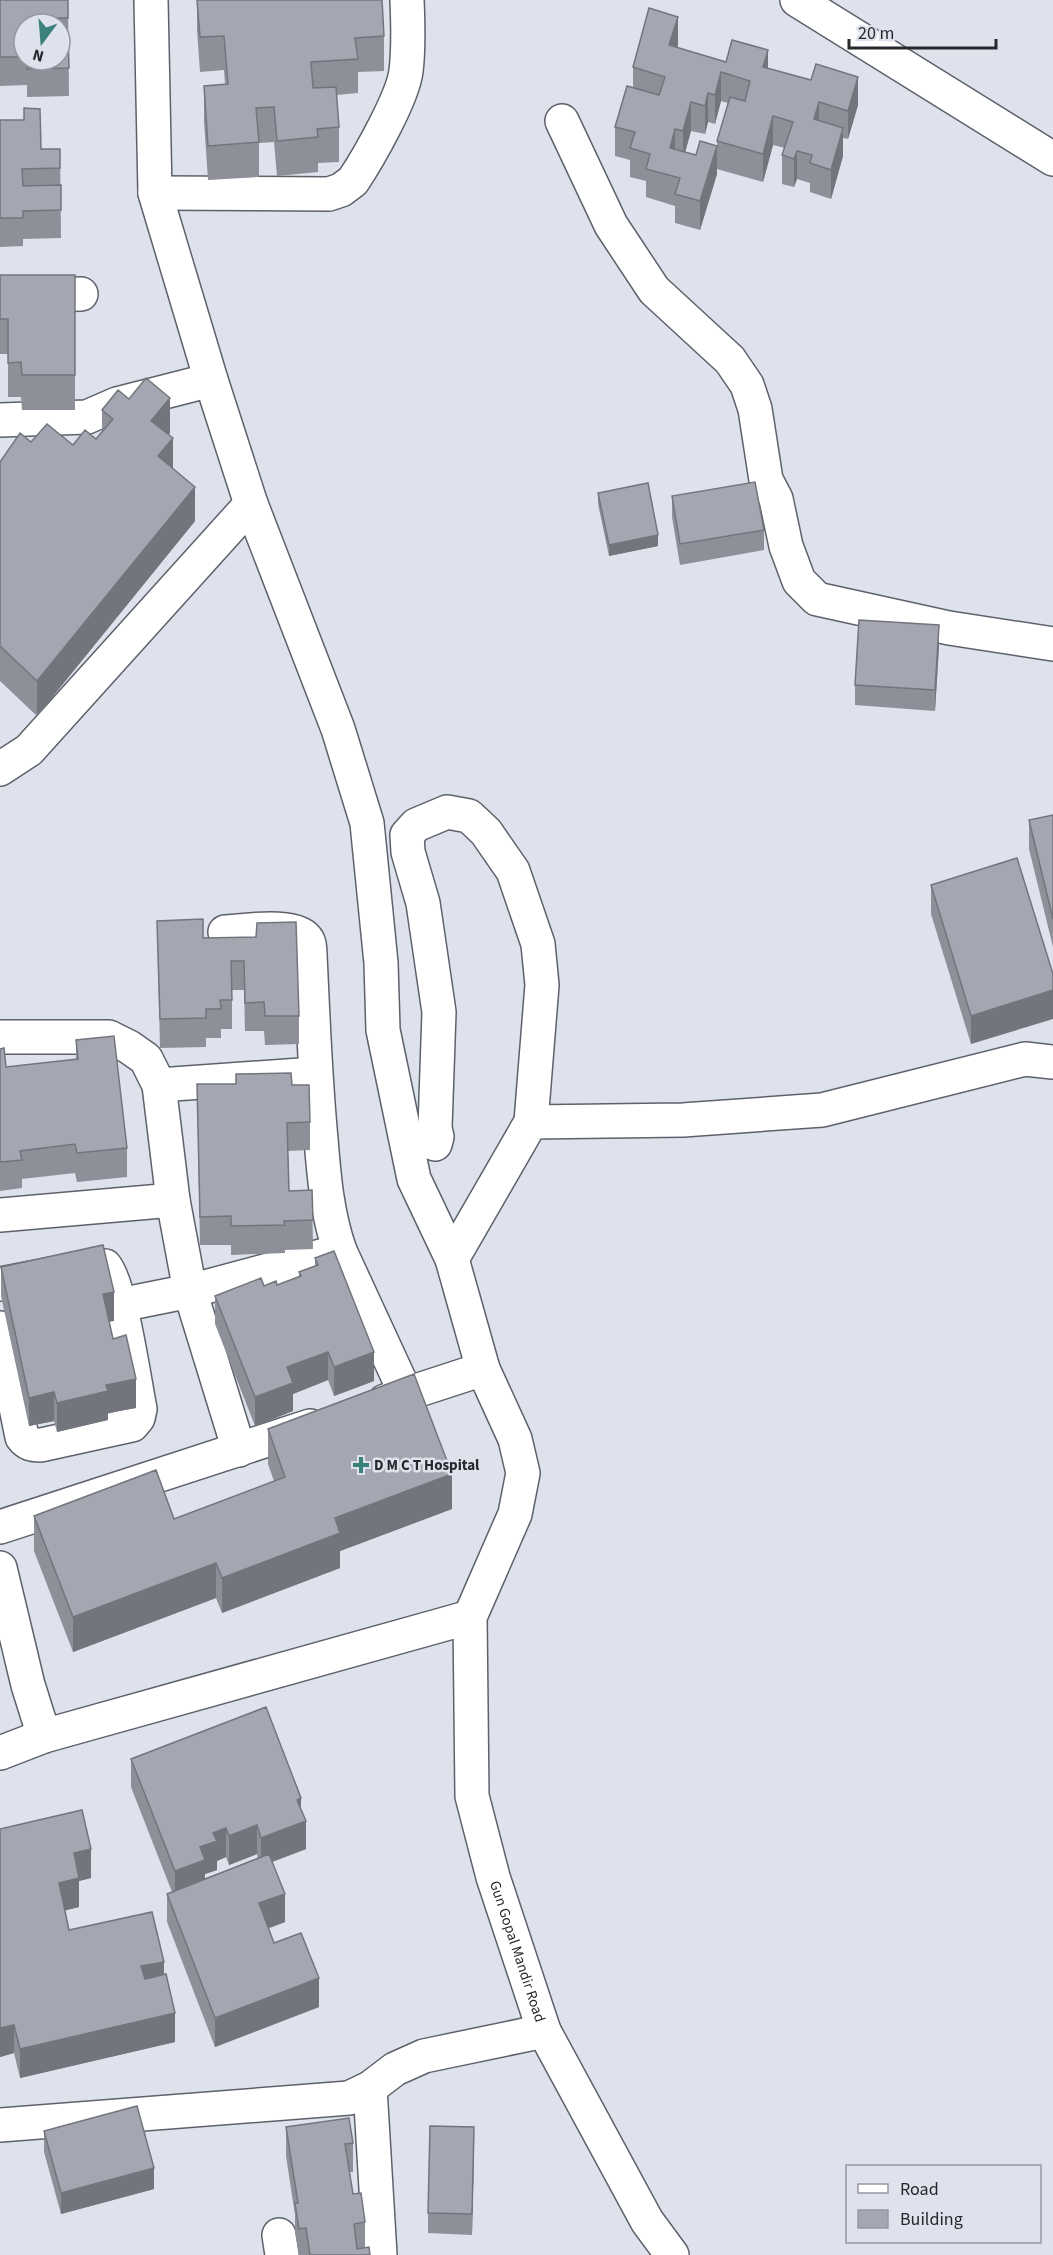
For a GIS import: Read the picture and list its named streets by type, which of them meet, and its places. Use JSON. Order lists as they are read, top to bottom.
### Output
{
  "streets": {
    "street": ["Gun Gopal Mandir Road"]
  },
  "places": {
    "health": ["D M C T Hospital"]
  },
  "legend": ["Road", "Building"],
  "scale_bar": "20 m",
  "north": "bottom"
}
